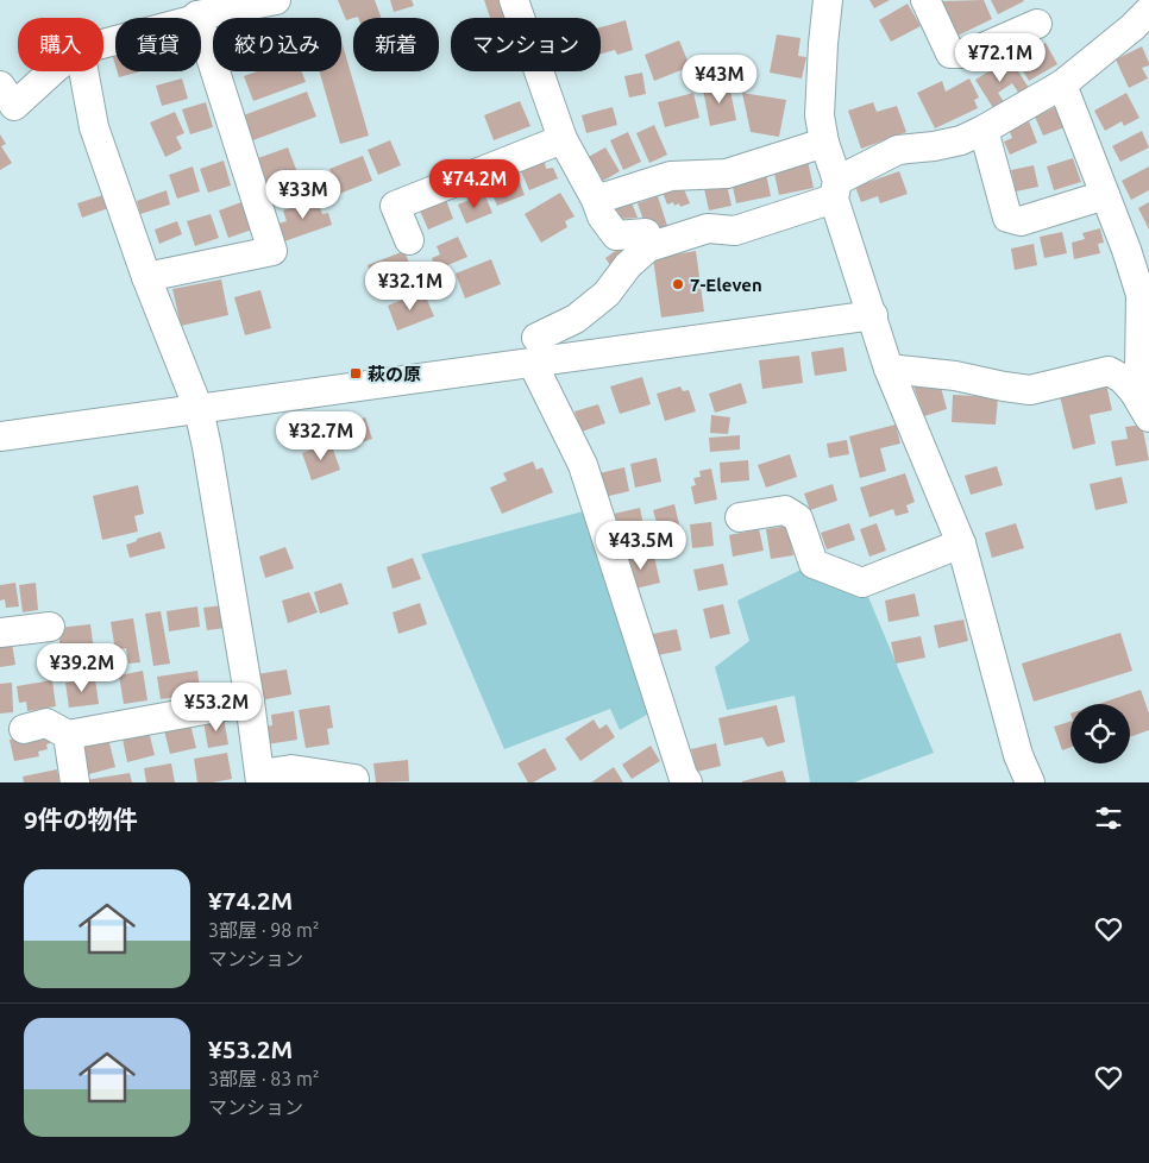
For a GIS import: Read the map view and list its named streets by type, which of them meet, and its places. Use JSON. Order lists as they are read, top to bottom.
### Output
{
  "places": {
    "other": ["7-Eleven"],
    "transit": ["萩の原"]
  },
  "page": {
    "chip": [
      "購入",
      "賃貸",
      "絞り込み",
      "新着",
      "マンション"
    ],
    "price": [
      "¥72.1M",
      "¥43M",
      "¥74.2M",
      "¥33M",
      "¥32.1M",
      "¥32.7M",
      "¥43.5M",
      "¥39.2M",
      "¥53.2M"
    ],
    "heading": "9件の物件",
    "list": [
      {
        "name": "¥74.2M",
        "note": "3部屋 · 98 m² · マンション"
      },
      {
        "name": "¥53.2M",
        "note": "3部屋 · 83 m² · マンション"
      }
    ]
  }
}
